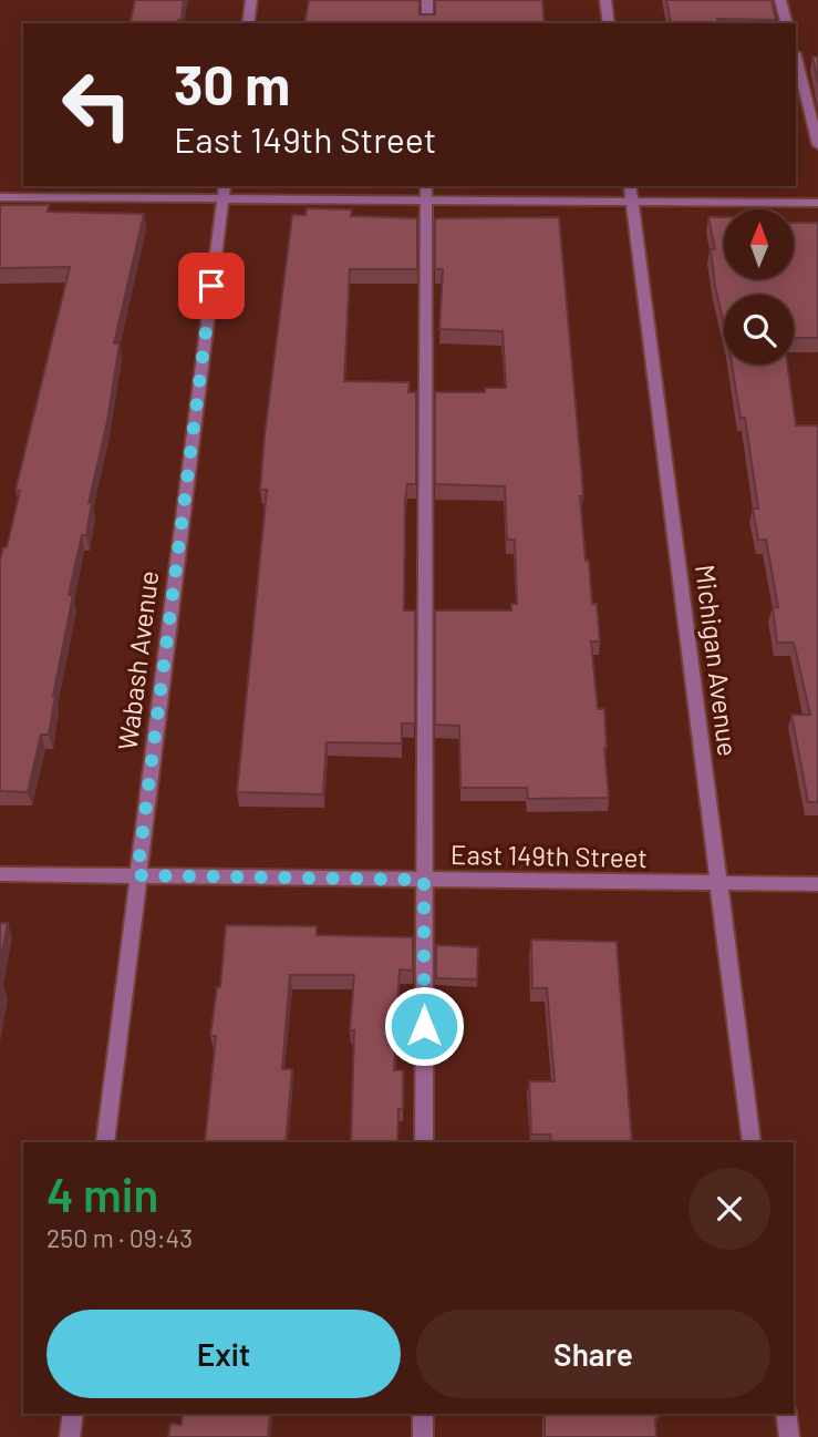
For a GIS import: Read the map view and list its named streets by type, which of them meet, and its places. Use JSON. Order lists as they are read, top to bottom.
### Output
{
  "streets": {
    "street": ["Wabash Avenue", "Michigan Avenue", "East 149th Street"]
  },
  "crossings": [
    ["Wabash Avenue", "East 149th Street"],
    ["Michigan Avenue", "East 149th Street"]
  ],
  "north": "top",
  "page": {
    "turn": ["30 m", "East 149th Street"],
    "heading": ["4 min", "250 m · 09:43"],
    "buttons": ["Exit", "Share"]
  }
}
